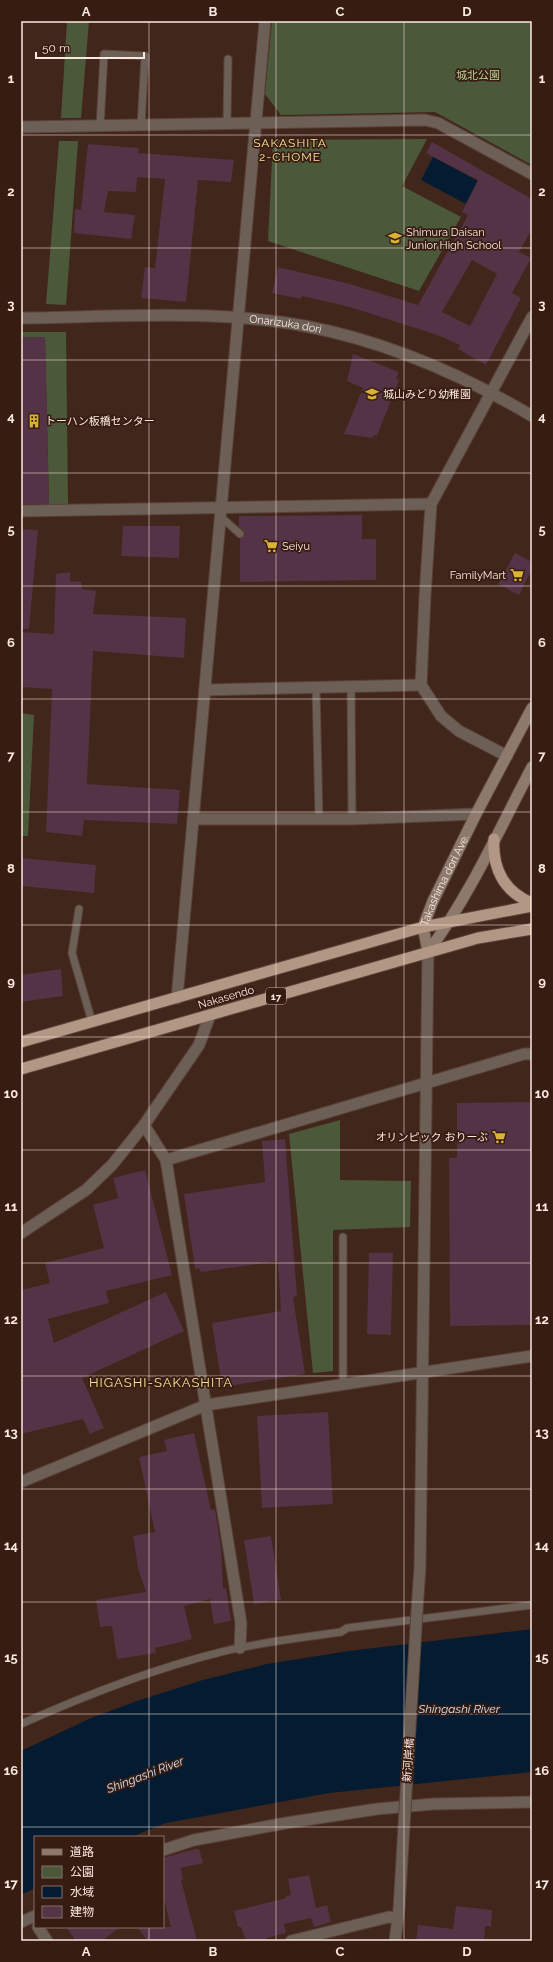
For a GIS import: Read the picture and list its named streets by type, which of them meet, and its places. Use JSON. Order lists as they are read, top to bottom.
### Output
{
  "streets": {
    "highway": ["17", "Nakasendo"],
    "main road": ["Takashima dori Ave."],
    "street": ["Onarizuka dori", "新河岸橋"]
  },
  "crossings": [
    ["Takashima dori Ave.", "Nakasendo"],
    ["Takashima dori Ave.", "新河岸橋"],
    ["Nakasendo", "新河岸橋"]
  ],
  "districts": ["SAKASHITA 2-CHOME", "HIGASHI-SAKASHITA"],
  "water": ["Shingashi River"],
  "parks": ["城北公園"],
  "places": {
    "school or university": ["Shimura Daisan Junior High School", "城山みどり幼稚園"],
    "building": ["トーハン板橋センター"],
    "supermarket": ["Seiyu", "FamilyMart", "オリンピック おりーぶ"]
  },
  "legend": [
    "道路",
    "公園",
    "水域",
    "建物"
  ],
  "scale_bar": "50 m",
  "grid": {
    "columns": [
      "A",
      "B",
      "C",
      "D"
    ],
    "rows": [
      "1",
      "2",
      "3",
      "4",
      "5",
      "6",
      "7",
      "8",
      "9",
      "10",
      "11",
      "12",
      "13",
      "14",
      "15",
      "16",
      "17"
    ]
  }
}
